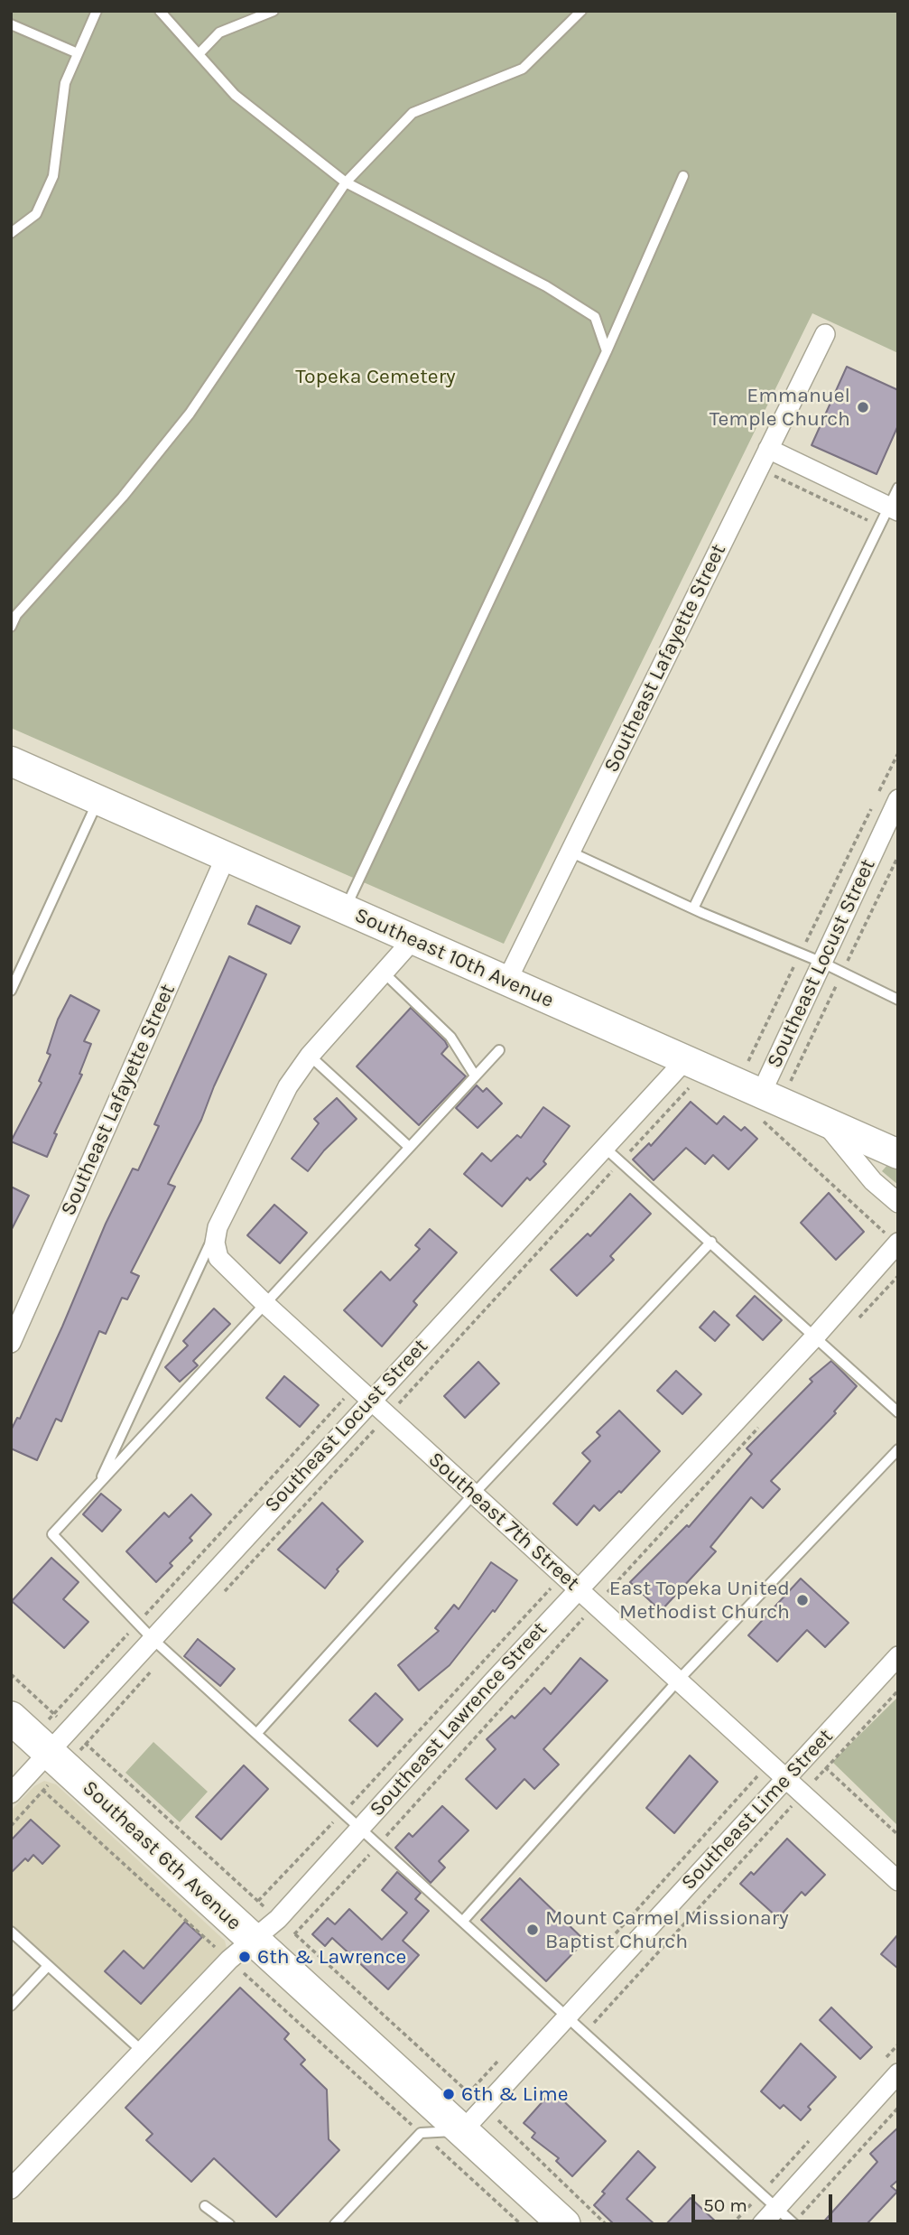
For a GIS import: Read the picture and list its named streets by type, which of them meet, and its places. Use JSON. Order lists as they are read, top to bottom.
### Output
{
  "streets": {
    "main road": ["Southeast 10th Avenue", "Southeast 6th Avenue"],
    "street": [
      "Southeast Lafayette Street",
      "Southeast Locust Street",
      "Southeast 7th Street",
      "Southeast Lawrence Street",
      "Southeast Lime Street"
    ]
  },
  "crossings": [
    ["Southeast Lafayette Street", "Southeast 10th Avenue"],
    ["Southeast 10th Avenue", "Southeast Locust Street"],
    ["Southeast Locust Street", "Southeast 7th Street"],
    ["Southeast Locust Street", "Southeast 6th Avenue"],
    ["Southeast 7th Street", "Southeast Lawrence Street"],
    ["Southeast 7th Street", "Southeast Lime Street"],
    ["Southeast Lawrence Street", "Southeast 6th Avenue"],
    ["Southeast Lime Street", "Southeast 6th Avenue"]
  ],
  "parks": ["Topeka Cemetery"],
  "places": [
    "Emmanuel Temple Church",
    "East Topeka United Methodist Church",
    "Mount Carmel Missionary Baptist Church",
    "6th & Lawrence",
    "6th & Lime"
  ],
  "scale_bar": "50 m"
}
